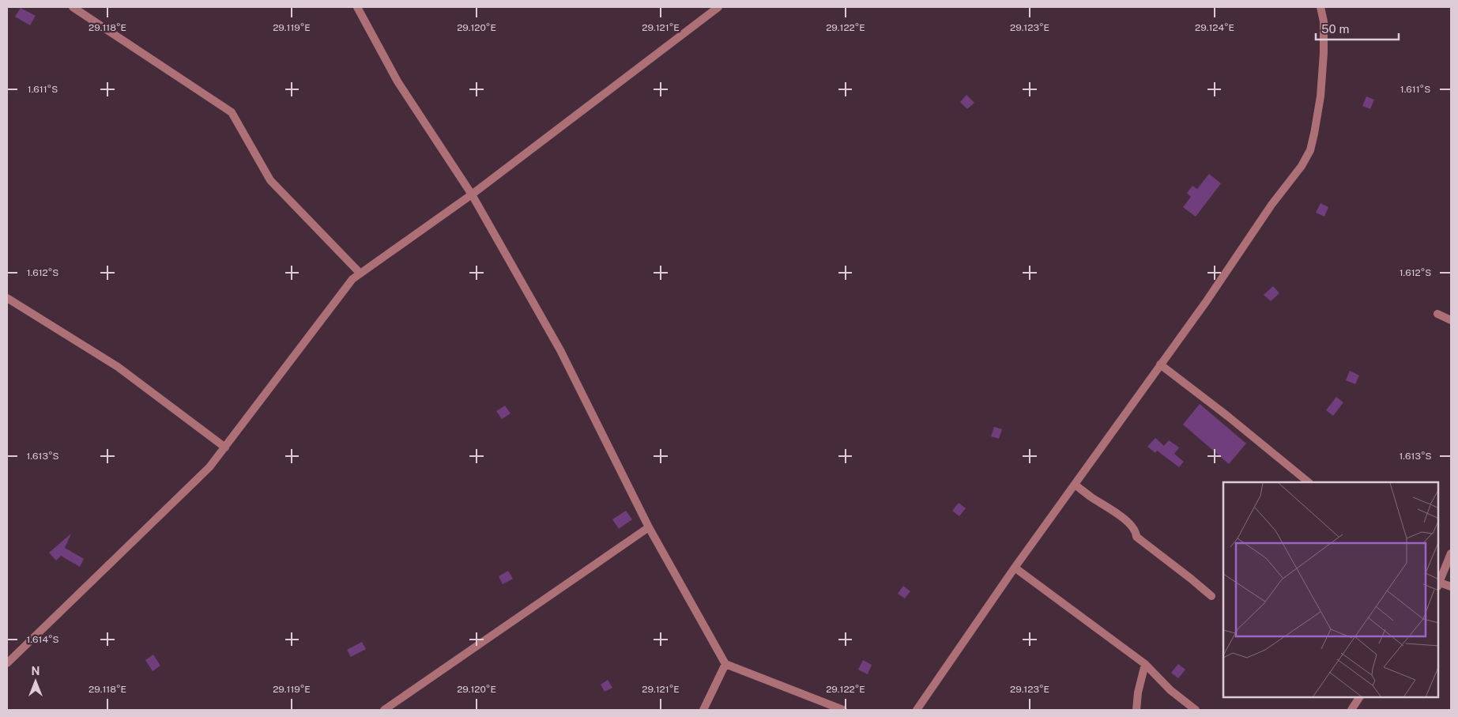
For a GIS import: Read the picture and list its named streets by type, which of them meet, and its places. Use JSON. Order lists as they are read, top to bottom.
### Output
{
  "scale_bar": "50 m",
  "north": "top",
  "coordinates": [
    "29.118°E",
    "29.119°E",
    "29.120°E",
    "29.121°E",
    "29.122°E",
    "29.123°E",
    "29.124°E",
    "1.611°S",
    "1.612°S",
    "1.613°S",
    "1.614°S"
  ]
}
